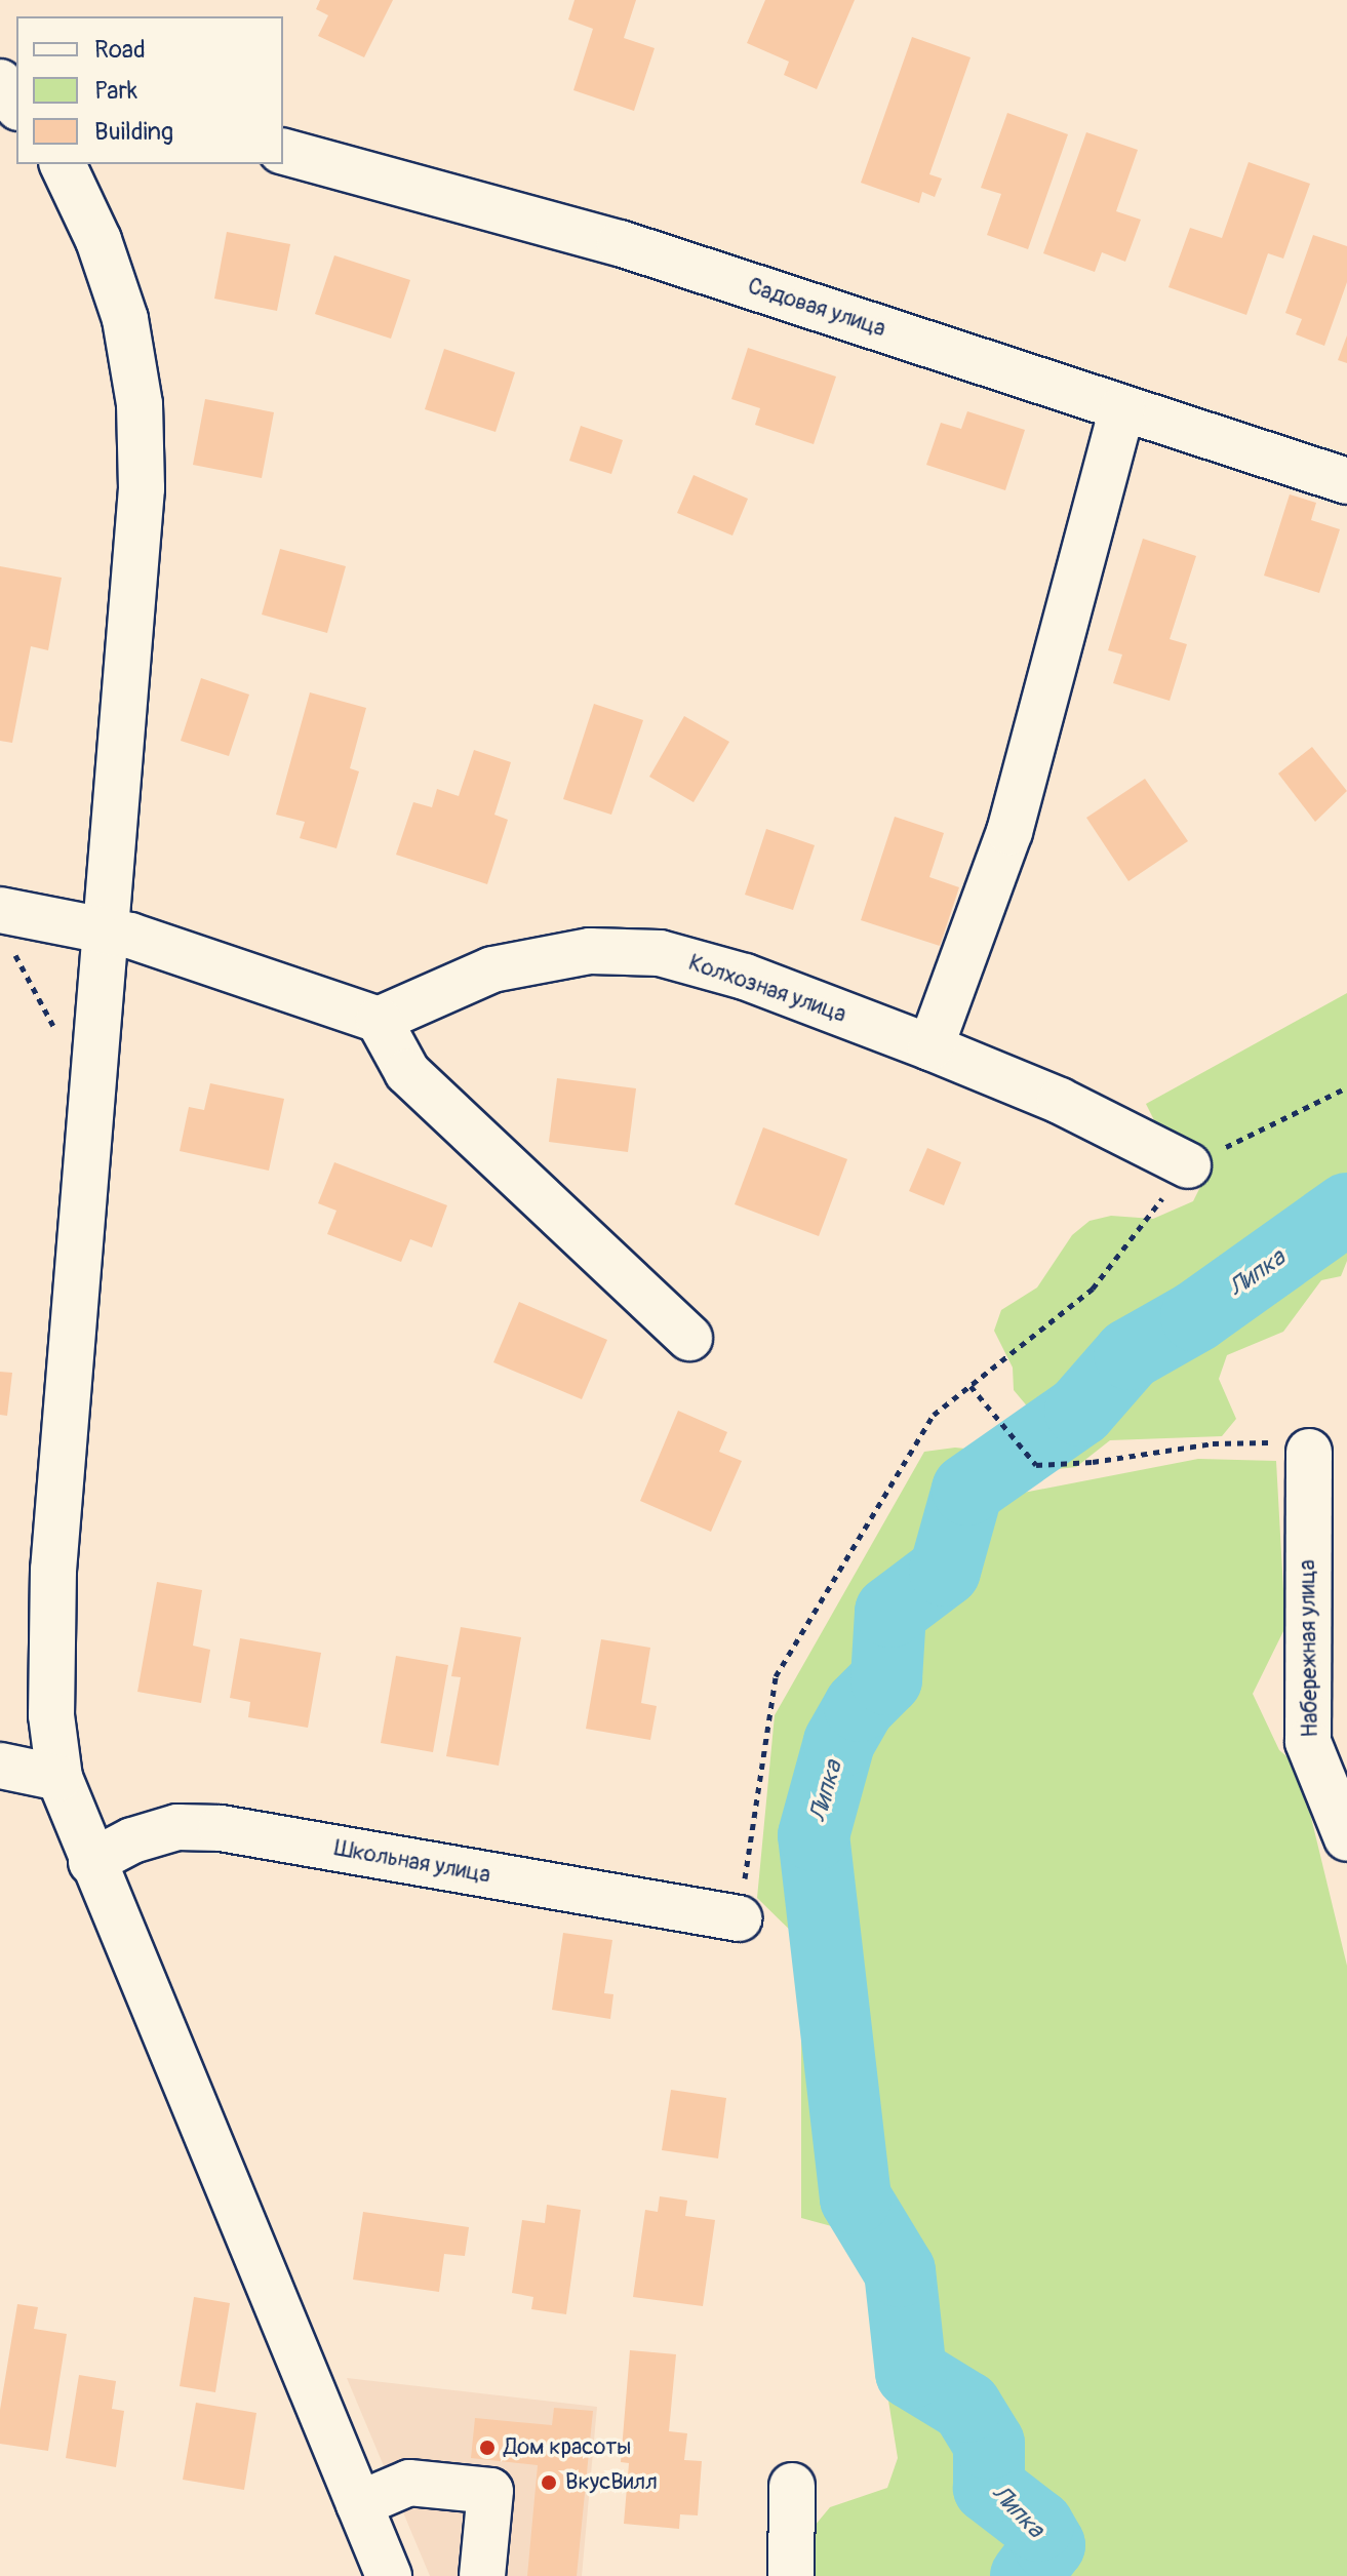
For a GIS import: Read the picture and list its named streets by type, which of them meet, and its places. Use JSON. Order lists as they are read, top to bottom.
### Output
{
  "streets": {
    "street": [
      "Садовая улица",
      "Колхозная улица",
      "Набережная улица",
      "Школьная улица"
    ]
  },
  "water": ["Липка"],
  "places": ["Дом красоты", "ВкусВилл"],
  "legend": ["Road", "Park", "Building"]
}
